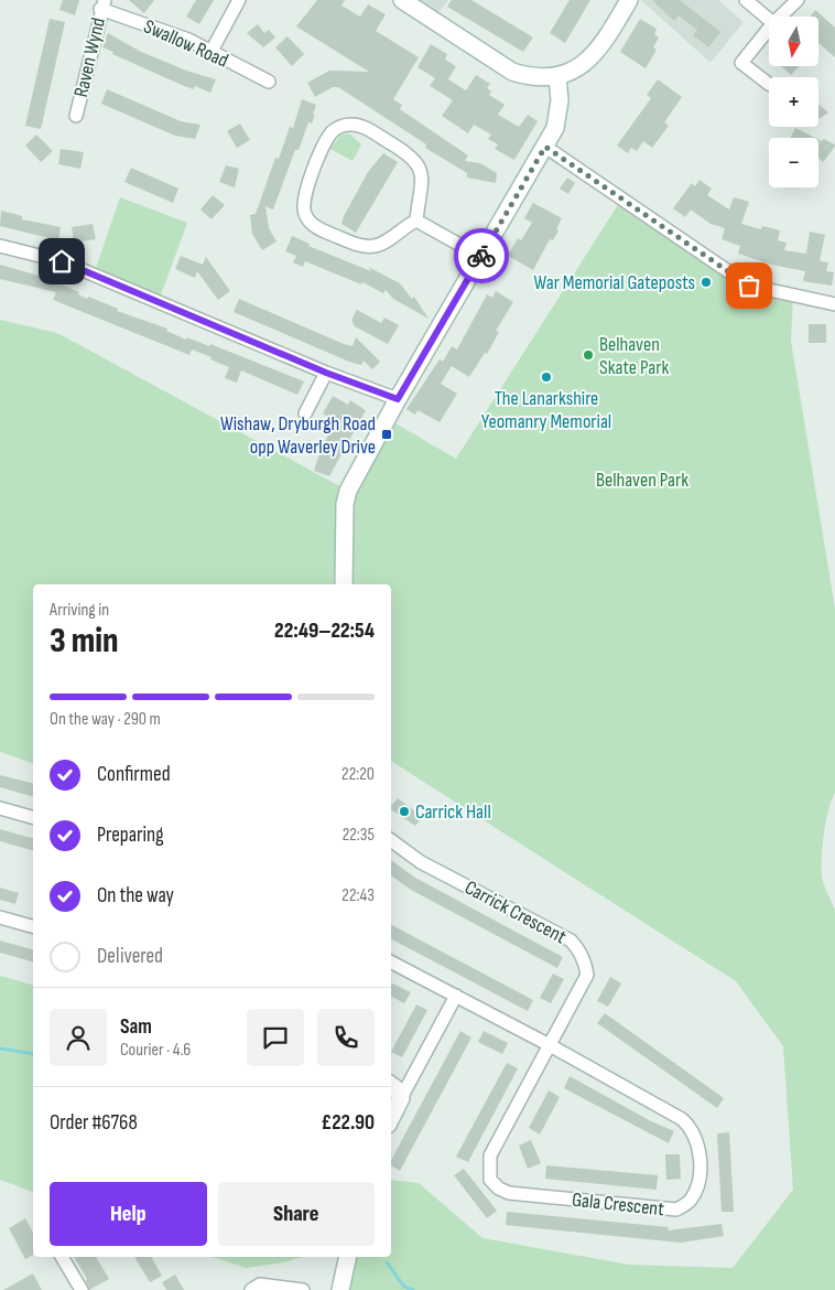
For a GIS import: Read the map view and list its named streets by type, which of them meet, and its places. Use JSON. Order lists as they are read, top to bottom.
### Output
{
  "streets": {
    "street": [
      "Swallow Road",
      "Raven Wynd",
      "Carrick Crescent",
      "Gala Crescent"
    ]
  },
  "crossings": [
    ["Swallow Road", "Raven Wynd"],
    ["Carrick Crescent", "Gala Crescent"]
  ],
  "parks": ["Belhaven Park"],
  "places": {
    "other": [
      "War Memorial Gateposts",
      "Belhaven Skate Park",
      "The Lanarkshire Yeomanry Memorial",
      "Carrick Hall"
    ],
    "transit": ["Wishaw, Dryburgh Road opp Waverley Drive"]
  },
  "north": "bottom",
  "page": {
    "map_buttons": ["+", "−"],
    "heading": ["3 min", "Arriving in", "22:49–22:54"],
    "panel": [
      "Sam",
      "Courier · 4.6",
      "Order #6768",
      "£22.90"
    ],
    "bar": "On the way · 290 m",
    "list": [
      ["Confirmed", "22:20"],
      ["Preparing", "22:35"],
      ["On the way", "22:43"],
      "Delivered"
    ],
    "buttons": ["Help", "Share"]
  }
}
